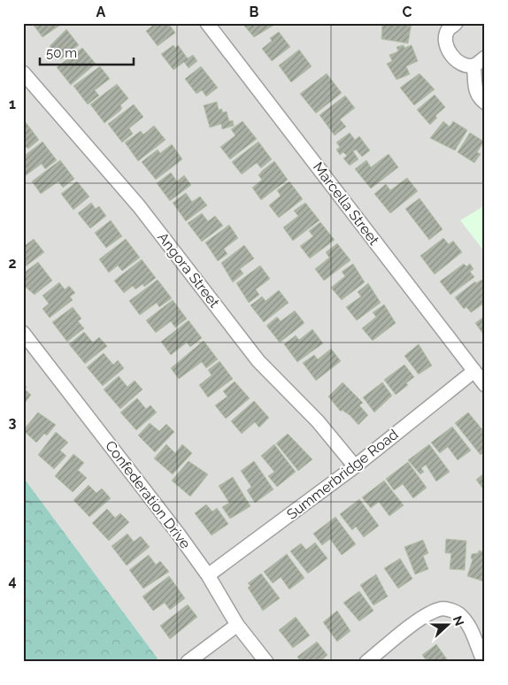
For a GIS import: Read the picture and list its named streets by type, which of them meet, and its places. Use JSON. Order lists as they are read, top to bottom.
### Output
{
  "streets": {
    "street": [
      "Marcella Street",
      "Angora Street",
      "Summerbridge Road",
      "Confederation Drive"
    ]
  },
  "crossings": [
    ["Marcella Street", "Summerbridge Road"],
    ["Angora Street", "Summerbridge Road"],
    ["Summerbridge Road", "Confederation Drive"]
  ],
  "scale_bar": "50 m",
  "north": "right",
  "grid": {
    "columns": ["A", "B", "C"],
    "rows": [
      "1",
      "2",
      "3",
      "4"
    ]
  }
}
